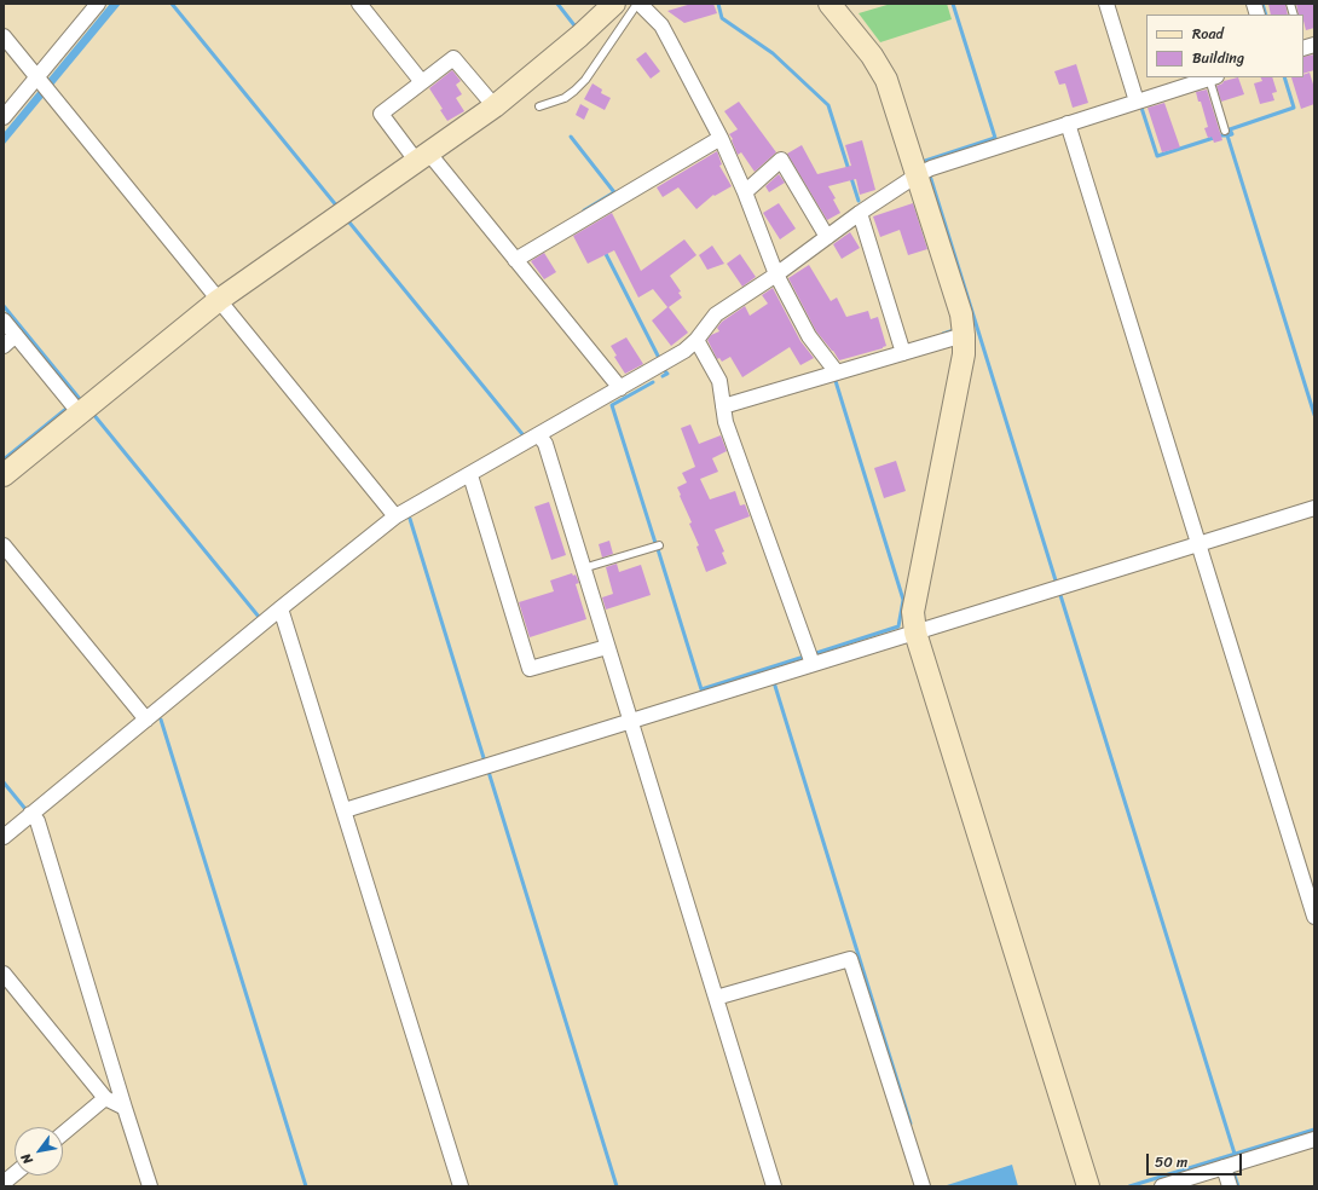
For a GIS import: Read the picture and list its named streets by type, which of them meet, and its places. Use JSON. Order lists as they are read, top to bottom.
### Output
{
  "legend": ["Road", "Building"],
  "scale_bar": "50 m",
  "north": "bottom left"
}
